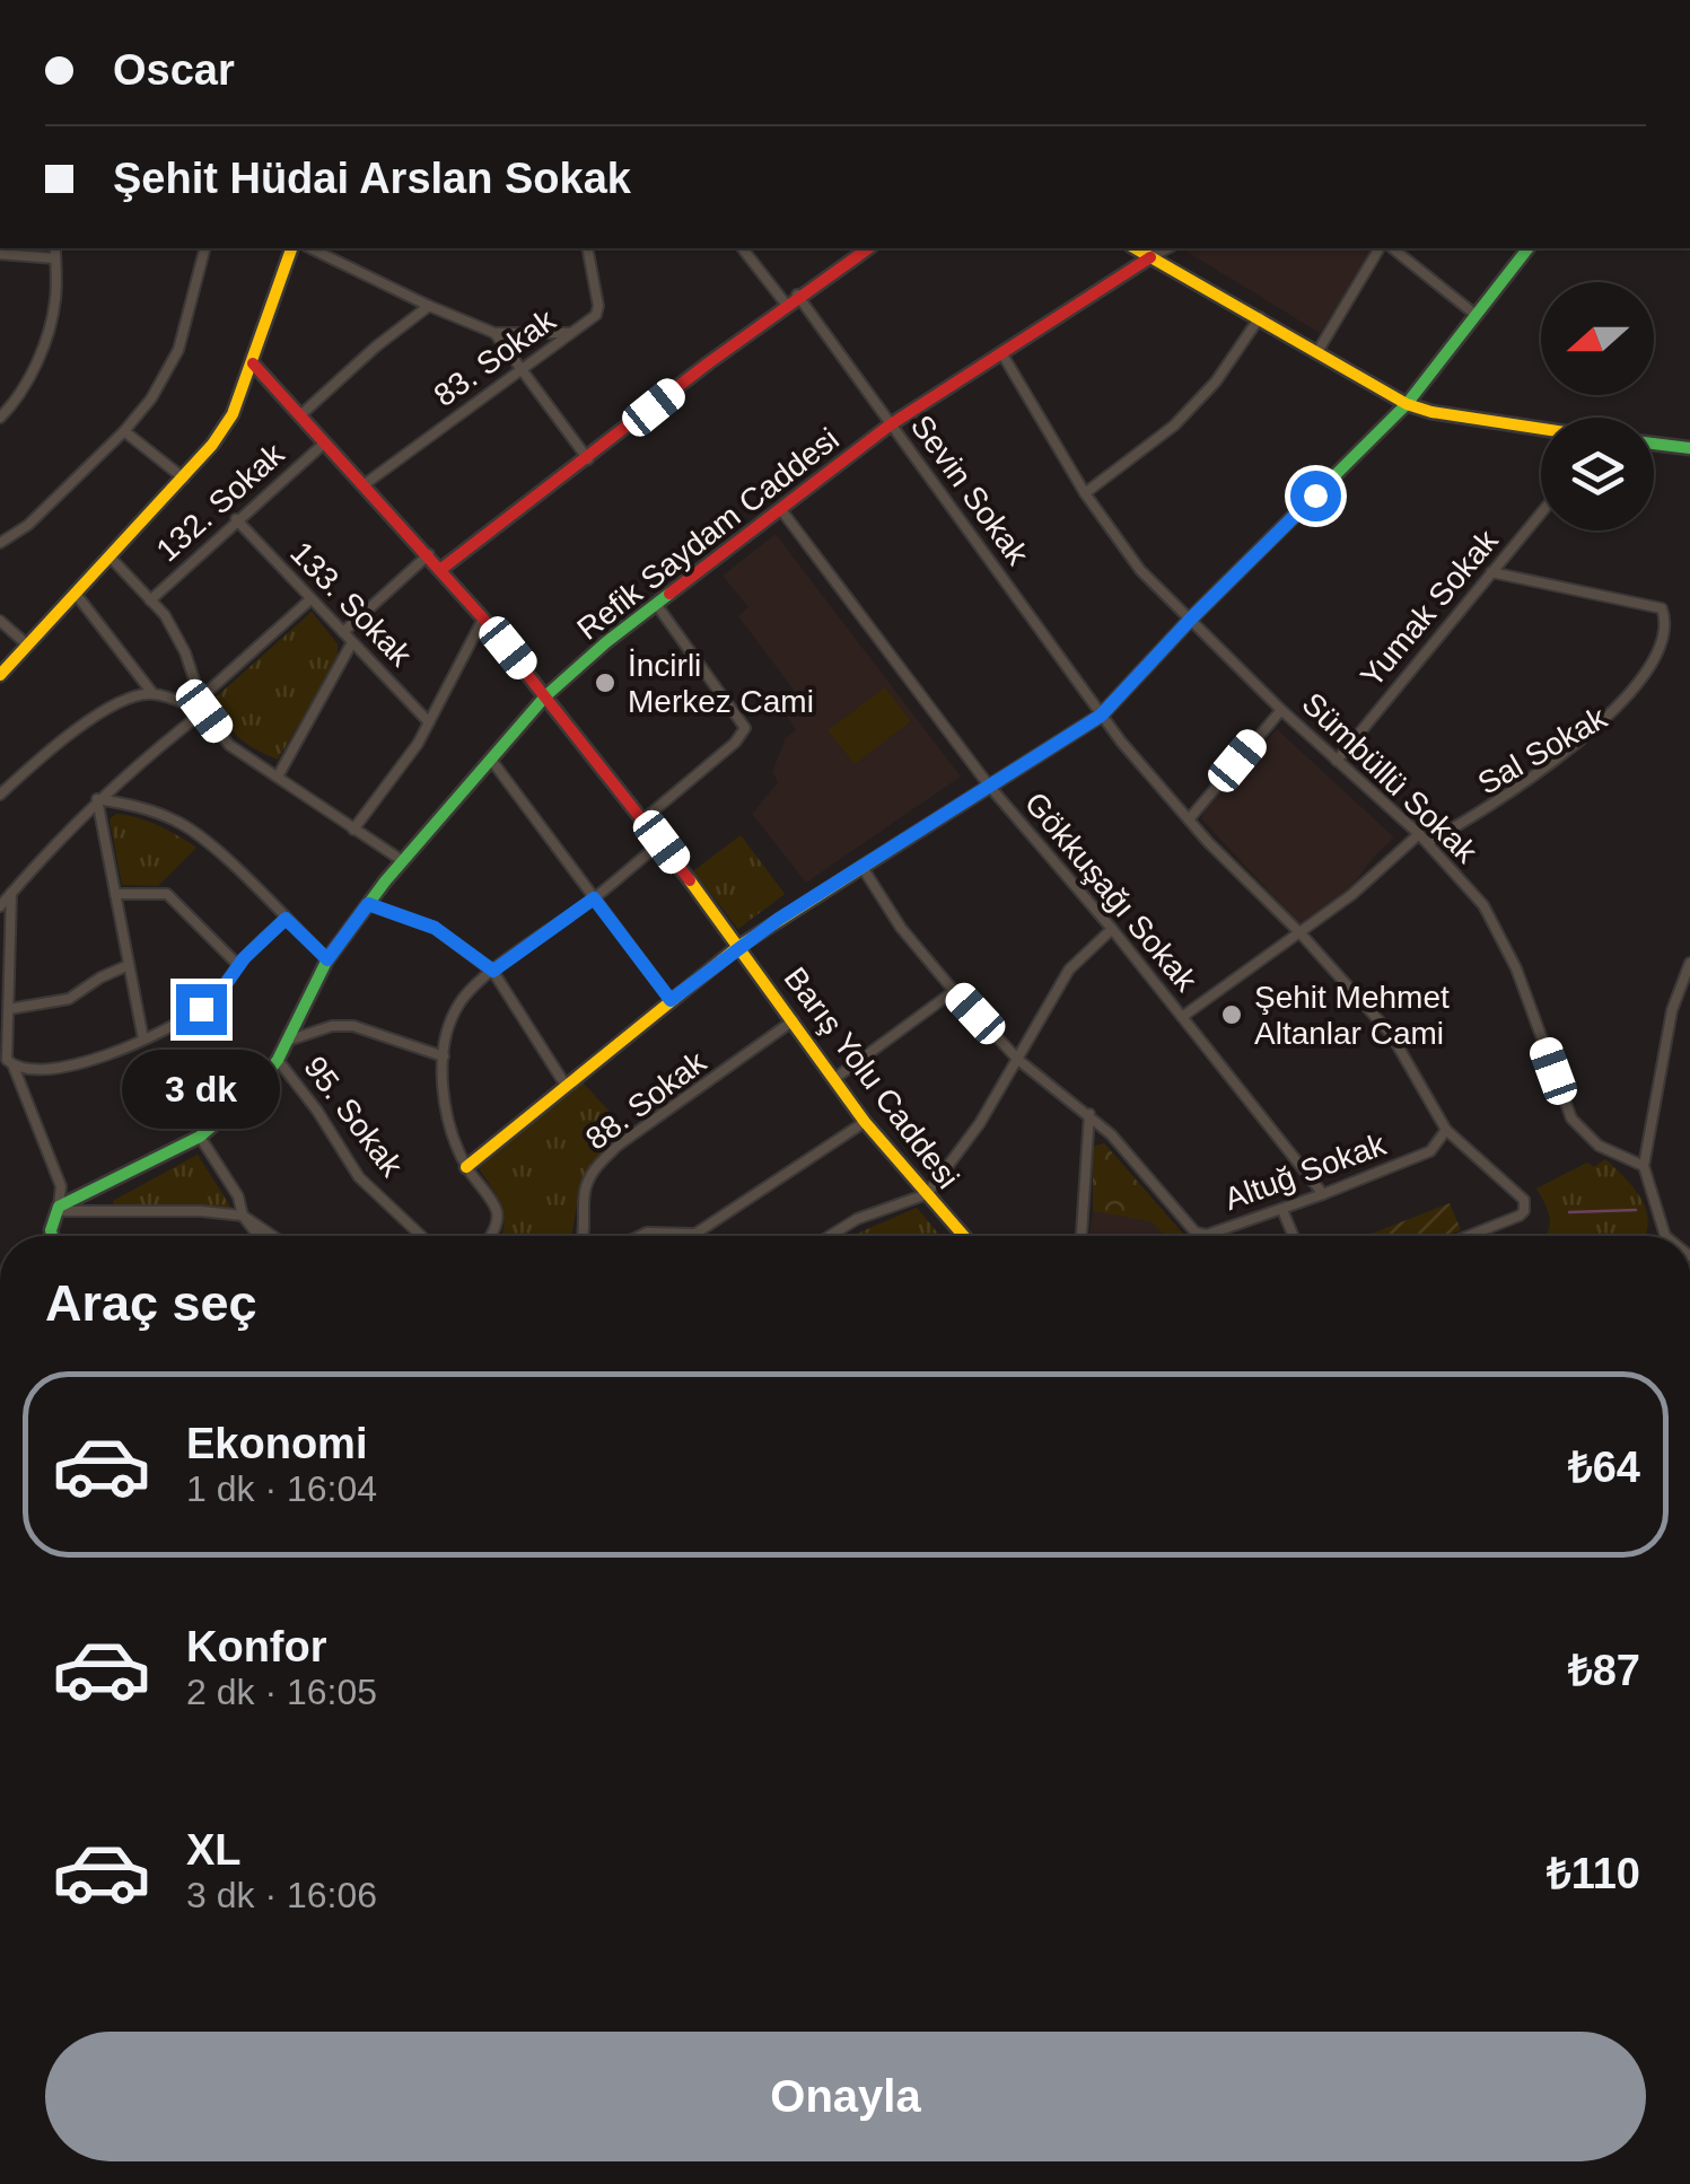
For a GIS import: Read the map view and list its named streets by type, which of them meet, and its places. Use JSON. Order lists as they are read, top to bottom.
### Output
{
  "streets": {
    "street": [
      "83. Sokak",
      "Sevin Sokak",
      "132. Sokak",
      "Refik Saydam Caddesi",
      "133. Sokak",
      "Yumak Sokak",
      "Sal Sokak",
      "Sümbüllü Sokak",
      "Gökkuşağı Sokak",
      "Barış Yolu Caddesi",
      "88. Sokak",
      "95. Sokak",
      "Altuğ Sokak"
    ]
  },
  "crossings": [
    ["83. Sokak", "Barış Yolu Caddesi"],
    ["Sevin Sokak", "Refik Saydam Caddesi"],
    ["Sevin Sokak", "Altuğ Sokak"],
    ["132. Sokak", "133. Sokak"],
    ["132. Sokak", "Barış Yolu Caddesi"],
    ["Refik Saydam Caddesi", "Sümbüllü Sokak"],
    ["Refik Saydam Caddesi", "Gökkuşağı Sokak"],
    ["Refik Saydam Caddesi", "Barış Yolu Caddesi"],
    ["Refik Saydam Caddesi", "95. Sokak"],
    ["Yumak Sokak", "Sümbüllü Sokak"],
    ["Sal Sokak", "Sümbüllü Sokak"],
    ["Gökkuşağı Sokak", "Altuğ Sokak"],
    ["Barış Yolu Caddesi", "88. Sokak"]
  ],
  "places": ["İncirli Merkez Cami", "Şehit Mehmet Altanlar Cami"],
  "north": "left",
  "page": {
    "banner": ["Oscar", "Şehit Hüdai Arslan Sokak"],
    "bubble": "3 dk",
    "heading": "Araç seç",
    "list": [
      {
        "name": "Ekonomi",
        "note": "1 dk · 16:04",
        "value": "₺64"
      },
      {
        "name": "Konfor",
        "note": "2 dk · 16:05",
        "value": "₺87"
      },
      {
        "name": "XL",
        "note": "3 dk · 16:06",
        "value": "₺110"
      }
    ],
    "buttons": "Onayla"
  }
}
